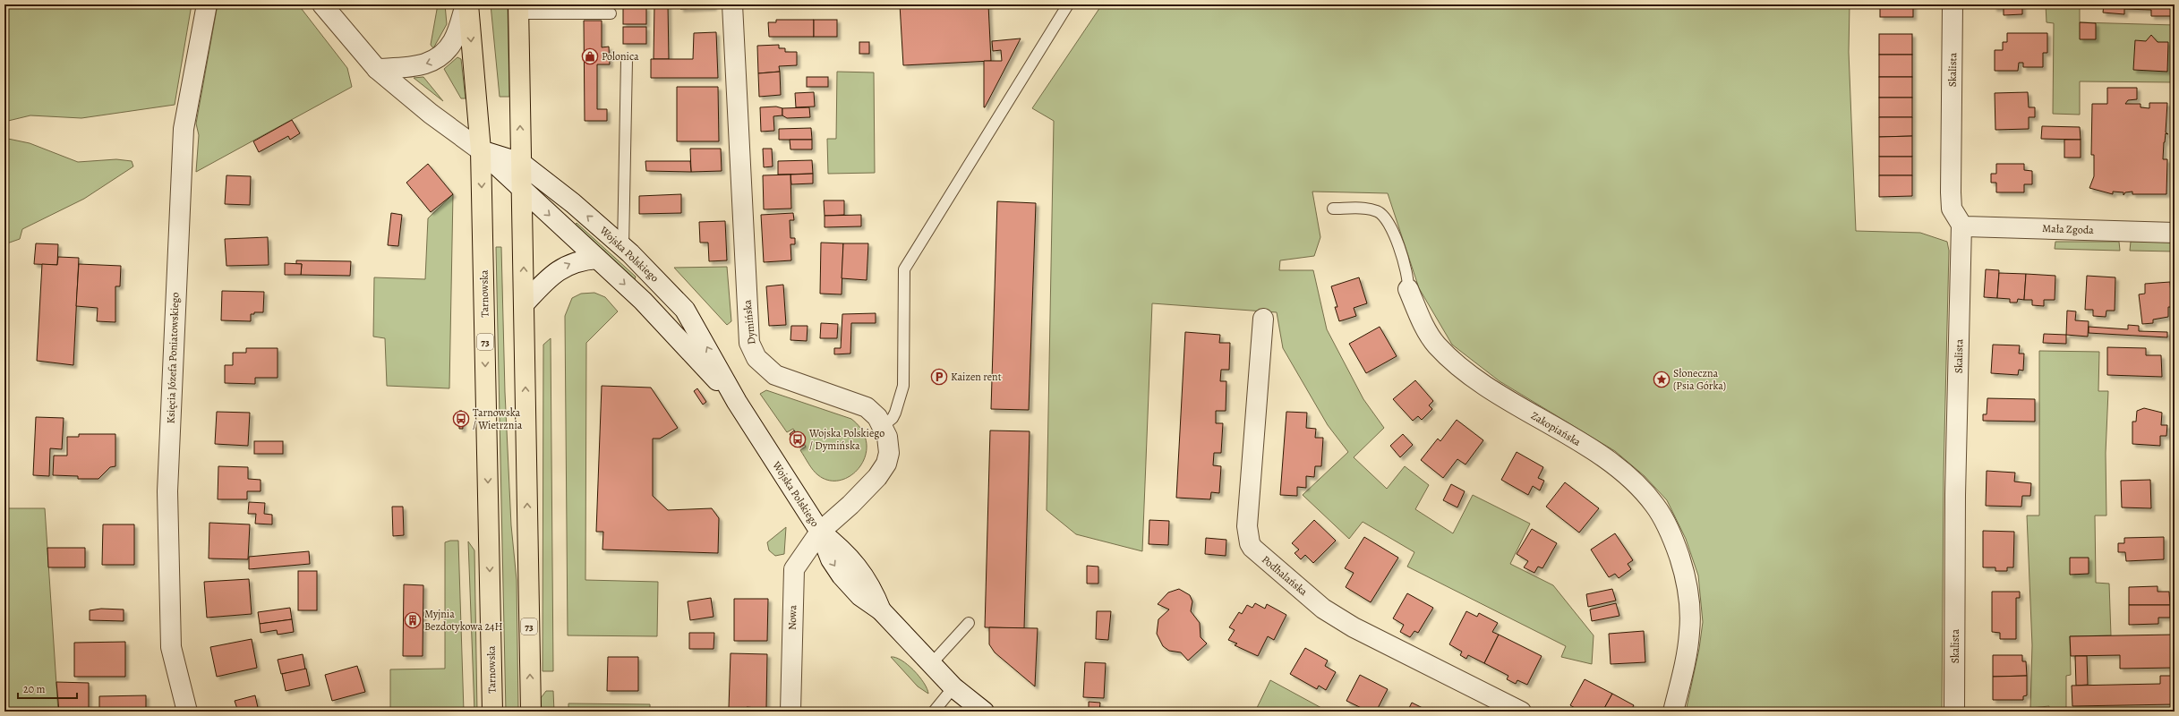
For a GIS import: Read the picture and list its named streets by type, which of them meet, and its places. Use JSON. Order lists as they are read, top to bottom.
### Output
{
  "streets": {
    "main road": ["Tarnowska", "73"],
    "street": [
      "Skalista",
      "Mała Zgoda",
      "Wojska Polskiego",
      "Dymińska",
      "Księcia Józefa Poniatowskiego",
      "Zakopiańska",
      "Podhalańska",
      "Nowa"
    ]
  },
  "crossings": [
    ["Skalista", "Mała Zgoda"],
    ["Wojska Polskiego", "Tarnowska"],
    ["Wojska Polskiego", "Dymińska"],
    ["Wojska Polskiego", "73"],
    ["Wojska Polskiego", "Nowa"],
    ["Dymińska", "Nowa"]
  ],
  "places": {
    "shop": ["Polonica"],
    "parking": ["Kaizen rent"],
    "place": ["Słoneczna (Psia Górka)"],
    "bus stop": ["Tarnowska / Wietrznia", "Wojska Polskiego / Dymińska"],
    "building": ["Myjnia Bezdotykowa 24H"]
  },
  "scale_bar": "20 m"
}
